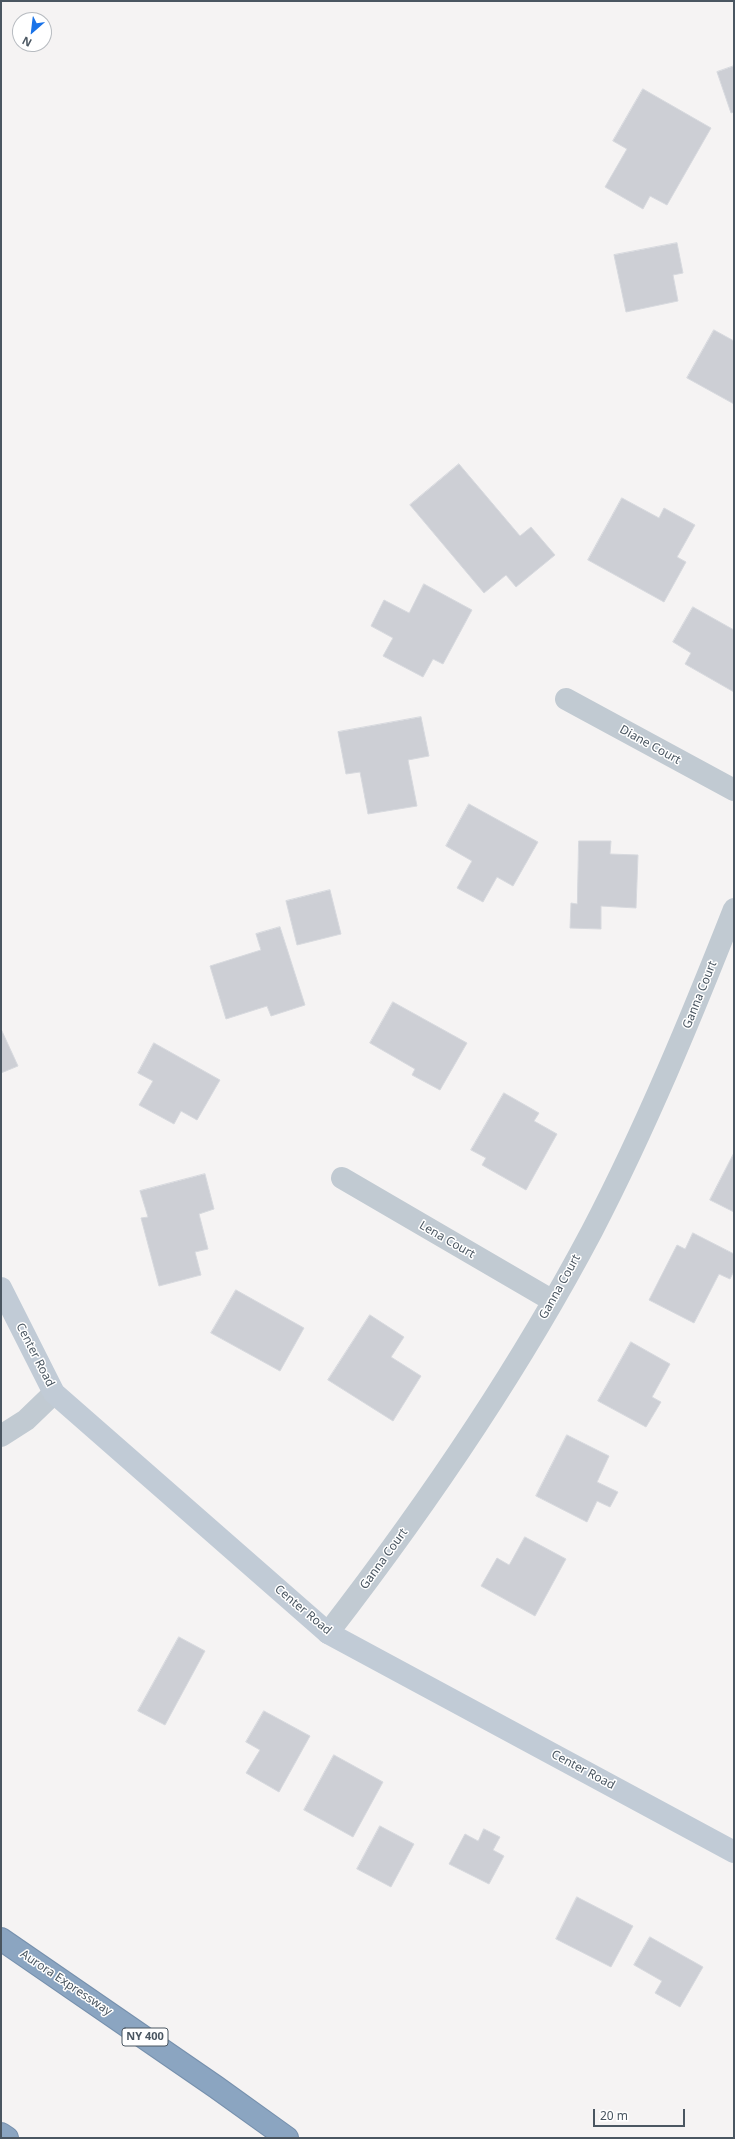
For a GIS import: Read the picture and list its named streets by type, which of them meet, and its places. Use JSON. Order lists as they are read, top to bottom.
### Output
{
  "streets": {
    "highway": ["Aurora Expressway", "NY 400"],
    "main road": ["Center Road"],
    "street": ["Diane Court", "Ganna Court", "Lena Court"]
  },
  "crossings": [
    ["Ganna Court", "Lena Court"],
    ["Ganna Court", "Center Road"]
  ],
  "scale_bar": "20 m",
  "north": "bottom left"
}
